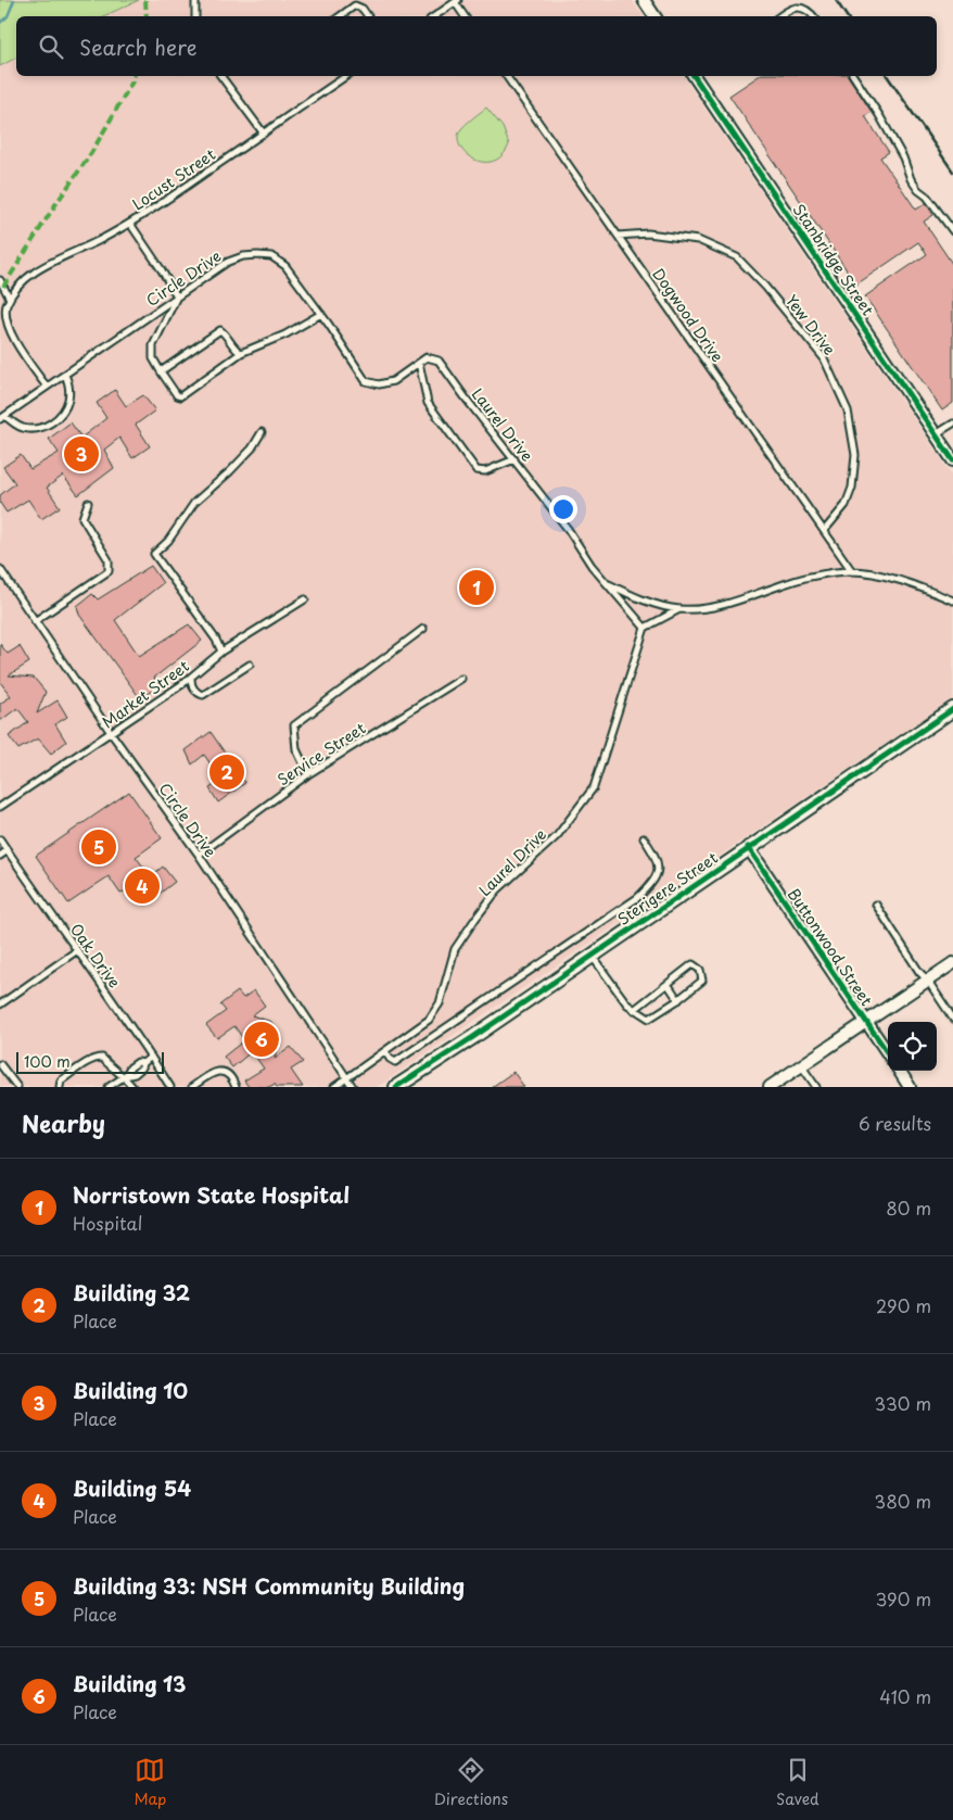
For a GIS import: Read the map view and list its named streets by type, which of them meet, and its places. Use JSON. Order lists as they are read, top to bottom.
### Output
{
  "streets": {
    "street": ["Stanbridge Street", "Sterigere Street", "Buttonwood Street"],
    "lane": [
      "Locust Street",
      "Circle Drive",
      "Dogwood Drive",
      "Yew Drive",
      "Laurel Drive",
      "Market Street",
      "Service Street",
      "Oak Drive"
    ]
  },
  "crossings": [
    ["Circle Drive", "Laurel Drive"],
    ["Circle Drive", "Market Street"],
    ["Circle Drive", "Service Street"],
    ["Dogwood Drive", "Yew Drive"],
    ["Dogwood Drive", "Laurel Drive"],
    ["Sterigere Street", "Buttonwood Street"]
  ],
  "scale_bar": "100 m",
  "page": {
    "search": "Search here",
    "pins": [
      "3",
      "1",
      "2",
      "5",
      "4",
      "6"
    ],
    "scale": "100 m",
    "heading": ["Nearby", "6 results"],
    "list": [
      {
        "mark": "1",
        "name": "Norristown State Hospital",
        "note": "Hospital",
        "value": "80 m"
      },
      {
        "mark": "2",
        "name": "Building 32",
        "note": "Place",
        "value": "290 m"
      },
      {
        "mark": "3",
        "name": "Building 10",
        "note": "Place",
        "value": "330 m"
      },
      {
        "mark": "4",
        "name": "Building 54",
        "note": "Place",
        "value": "380 m"
      },
      {
        "mark": "5",
        "name": "Building 33: NSH Community Building",
        "note": "Place",
        "value": "390 m"
      },
      {
        "mark": "6",
        "name": "Building 13",
        "note": "Place",
        "value": "410 m"
      }
    ],
    "nav": ["Map", "Directions", "Saved"]
  }
}
